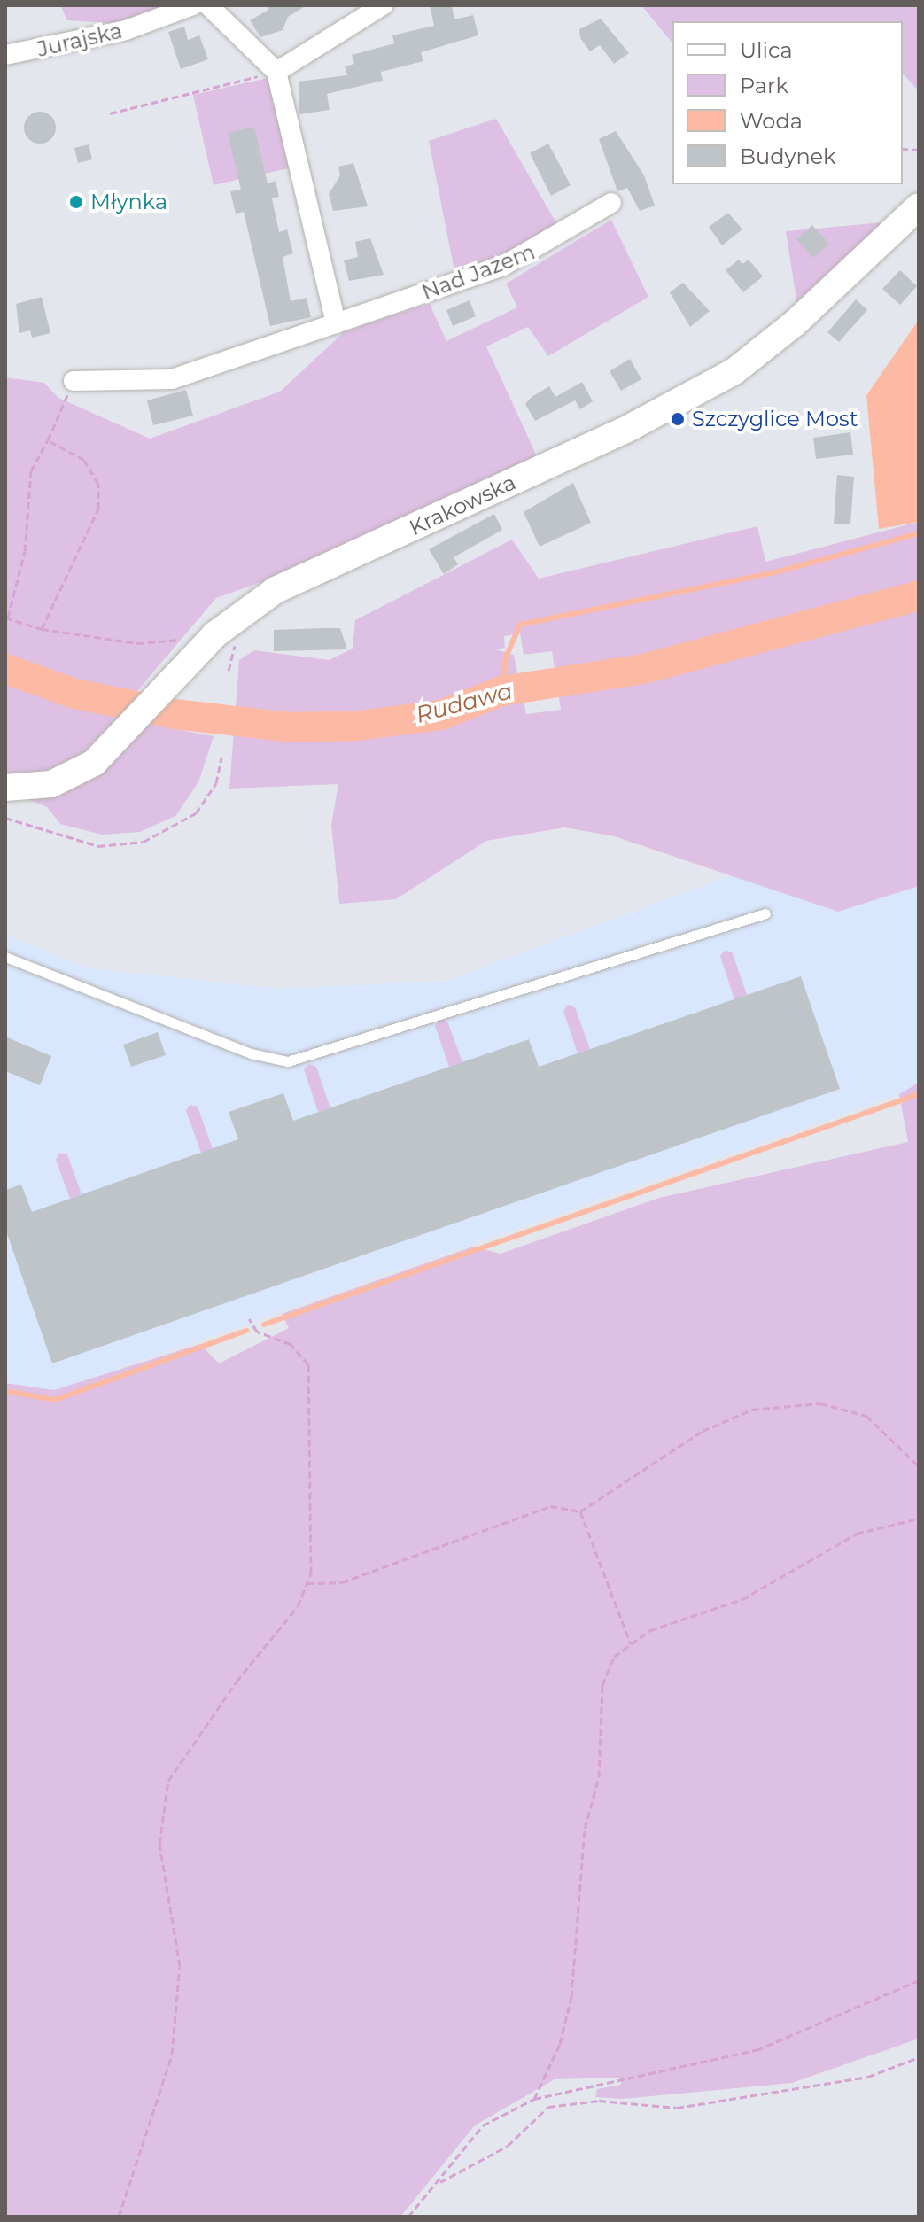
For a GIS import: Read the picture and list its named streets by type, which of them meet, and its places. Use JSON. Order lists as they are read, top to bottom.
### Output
{
  "streets": {
    "street": ["Jurajska", "Nad Jazem", "Krakowska"]
  },
  "water": ["Rudawa"],
  "places": ["Młynka", "Szczyglice Most"],
  "legend": [
    "Ulica",
    "Park",
    "Woda",
    "Budynek"
  ]
}
